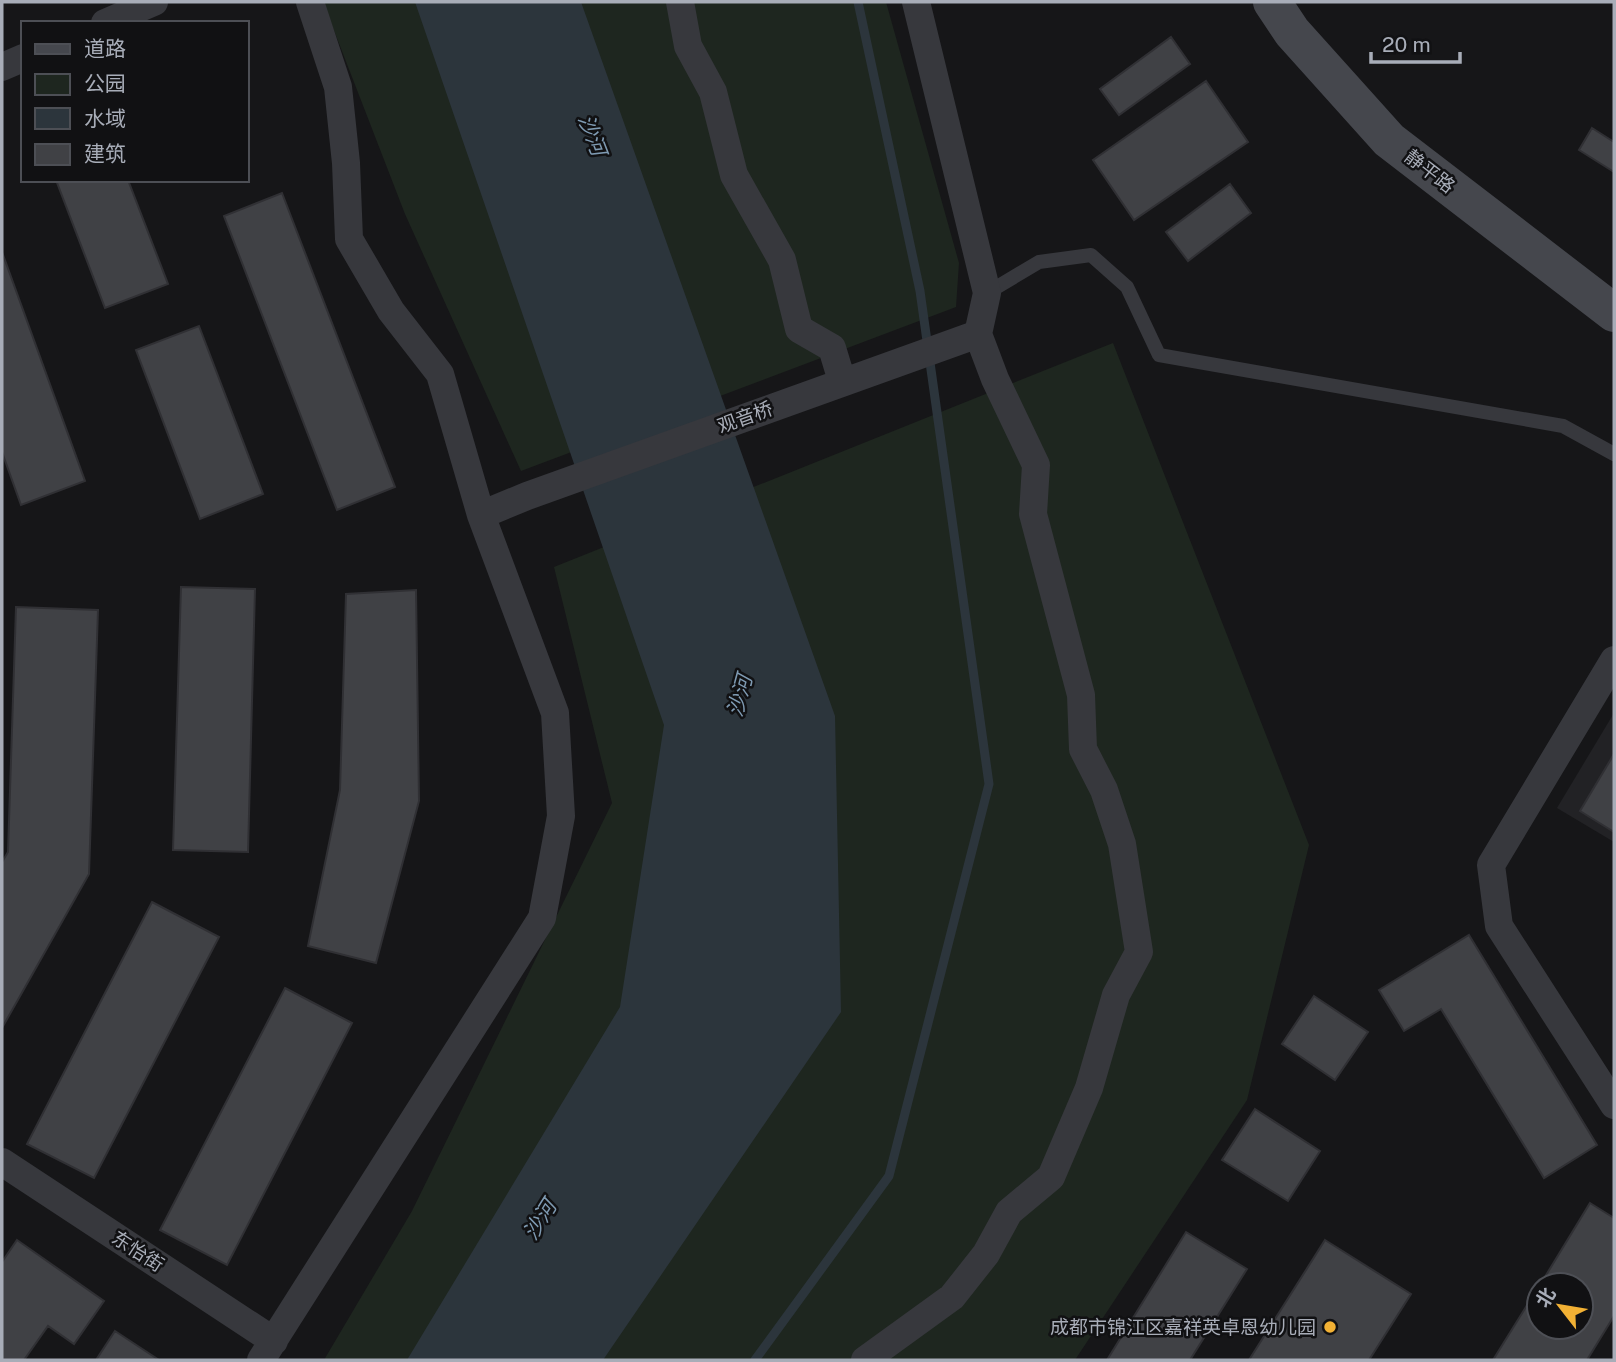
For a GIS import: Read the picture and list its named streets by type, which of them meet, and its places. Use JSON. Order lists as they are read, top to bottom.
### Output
{
  "streets": {
    "street": ["静平路", "观音桥", "东怡街"]
  },
  "water": ["沙河"],
  "places": ["成都市锦江区嘉祥英卓恩幼儿园"],
  "legend": [
    "道路",
    "公园",
    "水域",
    "建筑"
  ],
  "scale_bar": "20 m",
  "north": "top left"
}
